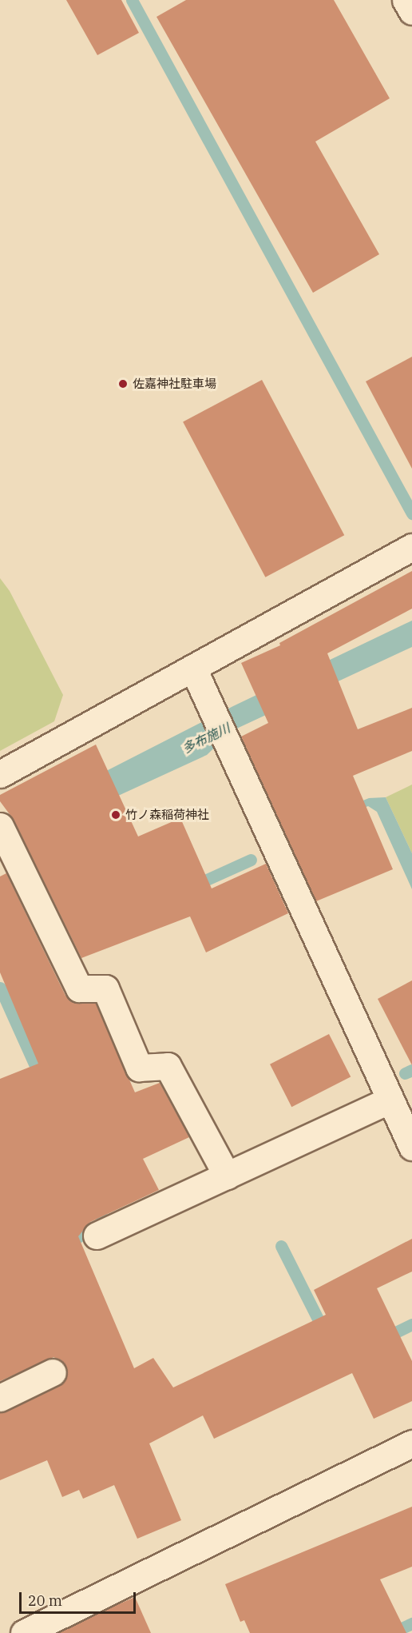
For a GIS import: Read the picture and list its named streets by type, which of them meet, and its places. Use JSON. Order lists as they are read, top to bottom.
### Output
{
  "water": ["多布施川"],
  "places": ["佐嘉神社駐車場", "竹ノ森稲荷神社"],
  "scale_bar": "20 m"
}
